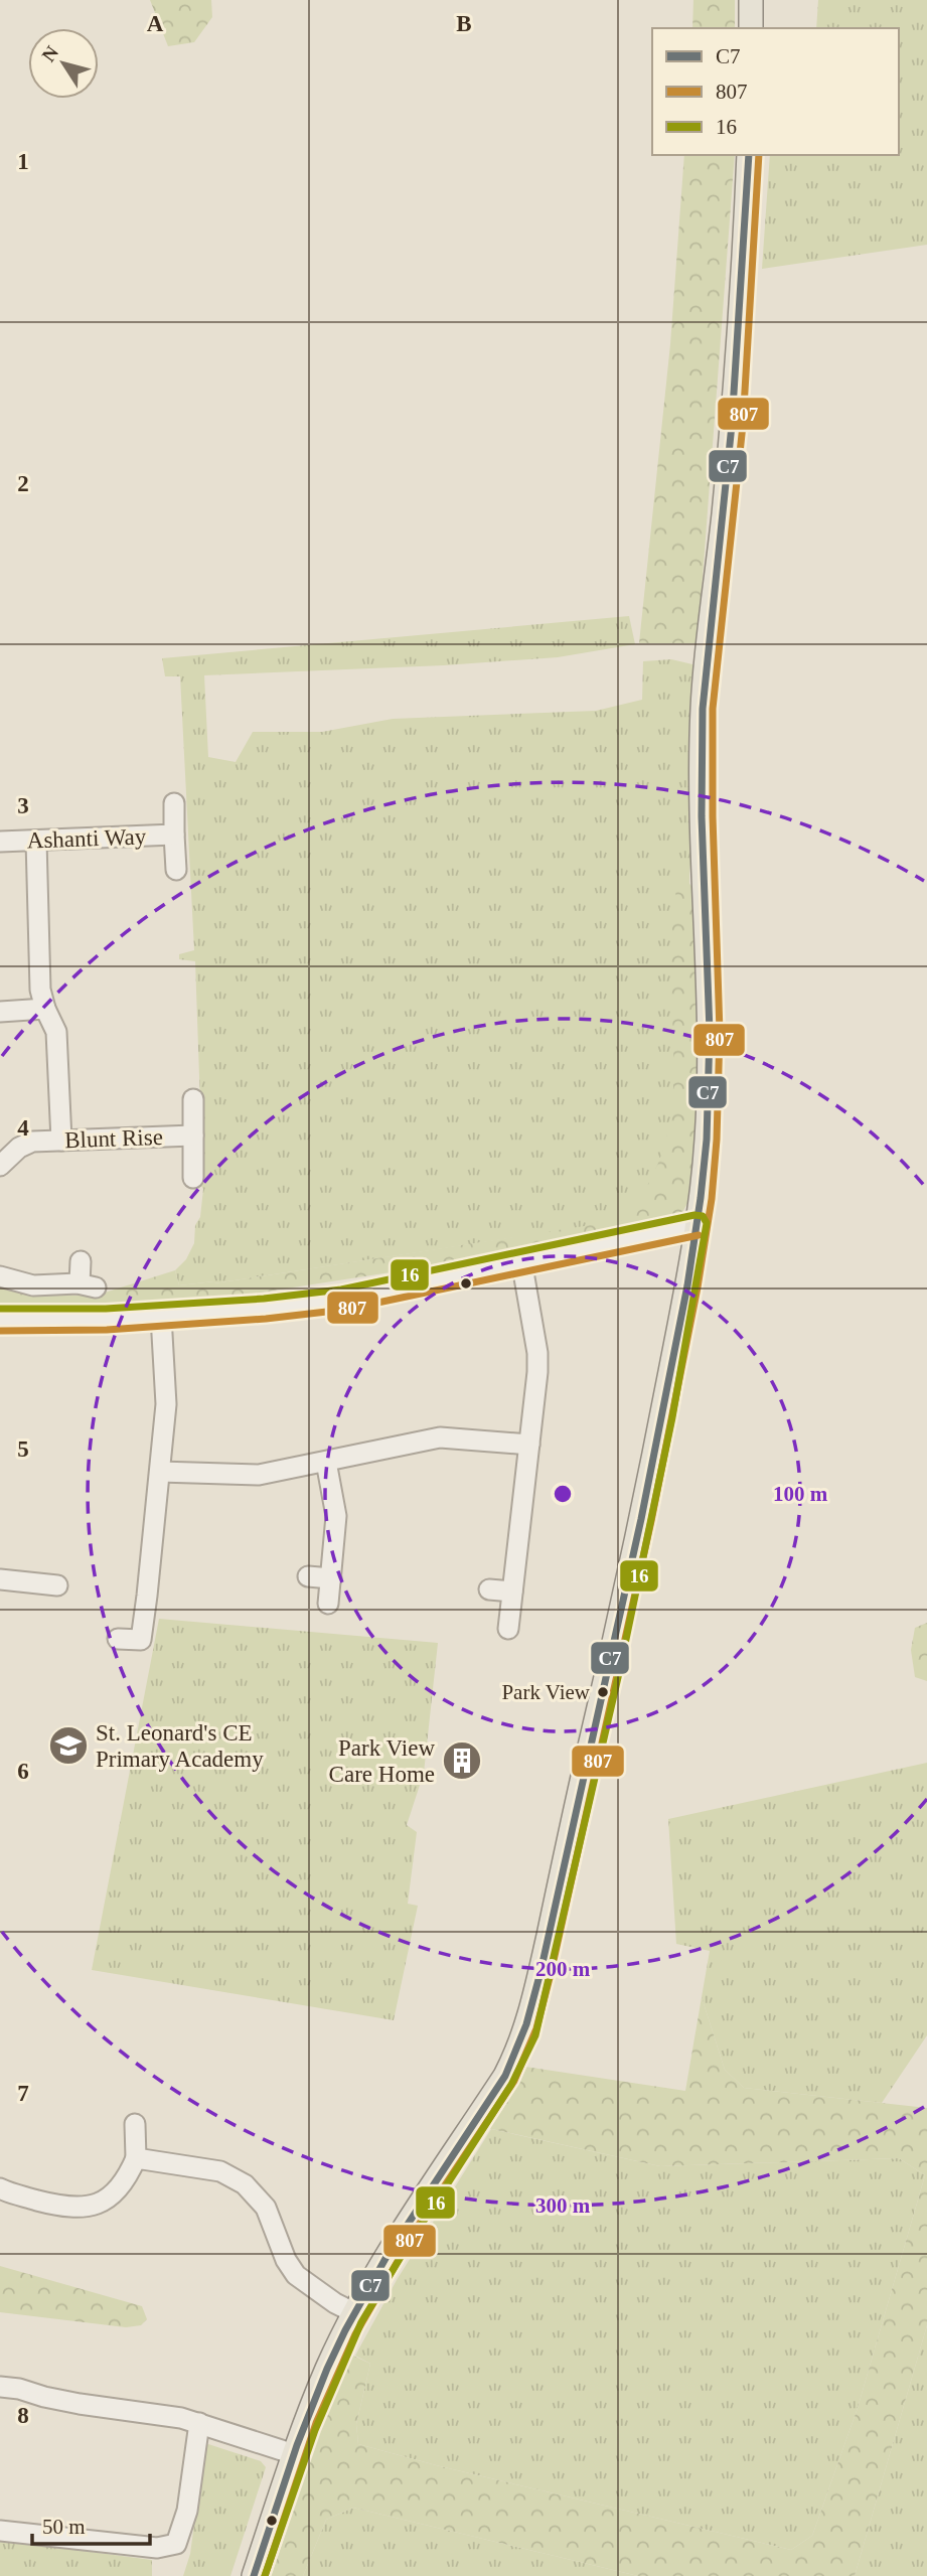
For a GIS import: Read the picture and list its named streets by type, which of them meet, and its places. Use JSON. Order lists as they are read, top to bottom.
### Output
{
  "streets": {
    "street": ["Ashanti Way", "Blunt Rise"]
  },
  "places": {
    "other": ["Park View"],
    "school or university": ["St. Leonard's CE Primary Academy"],
    "building": ["Park View Care Home"]
  },
  "lines": ["transit line C7", "transit line 807", "transit line 16"],
  "legend": ["C7", "807", "16"],
  "scale_bar": "50 m",
  "north": "top left",
  "grid": {
    "columns": ["A", "B"],
    "rows": [
      "1",
      "2",
      "3",
      "4",
      "5",
      "6",
      "7",
      "8"
    ]
  },
  "rings": ["100 m", "200 m", "300 m"]
}
